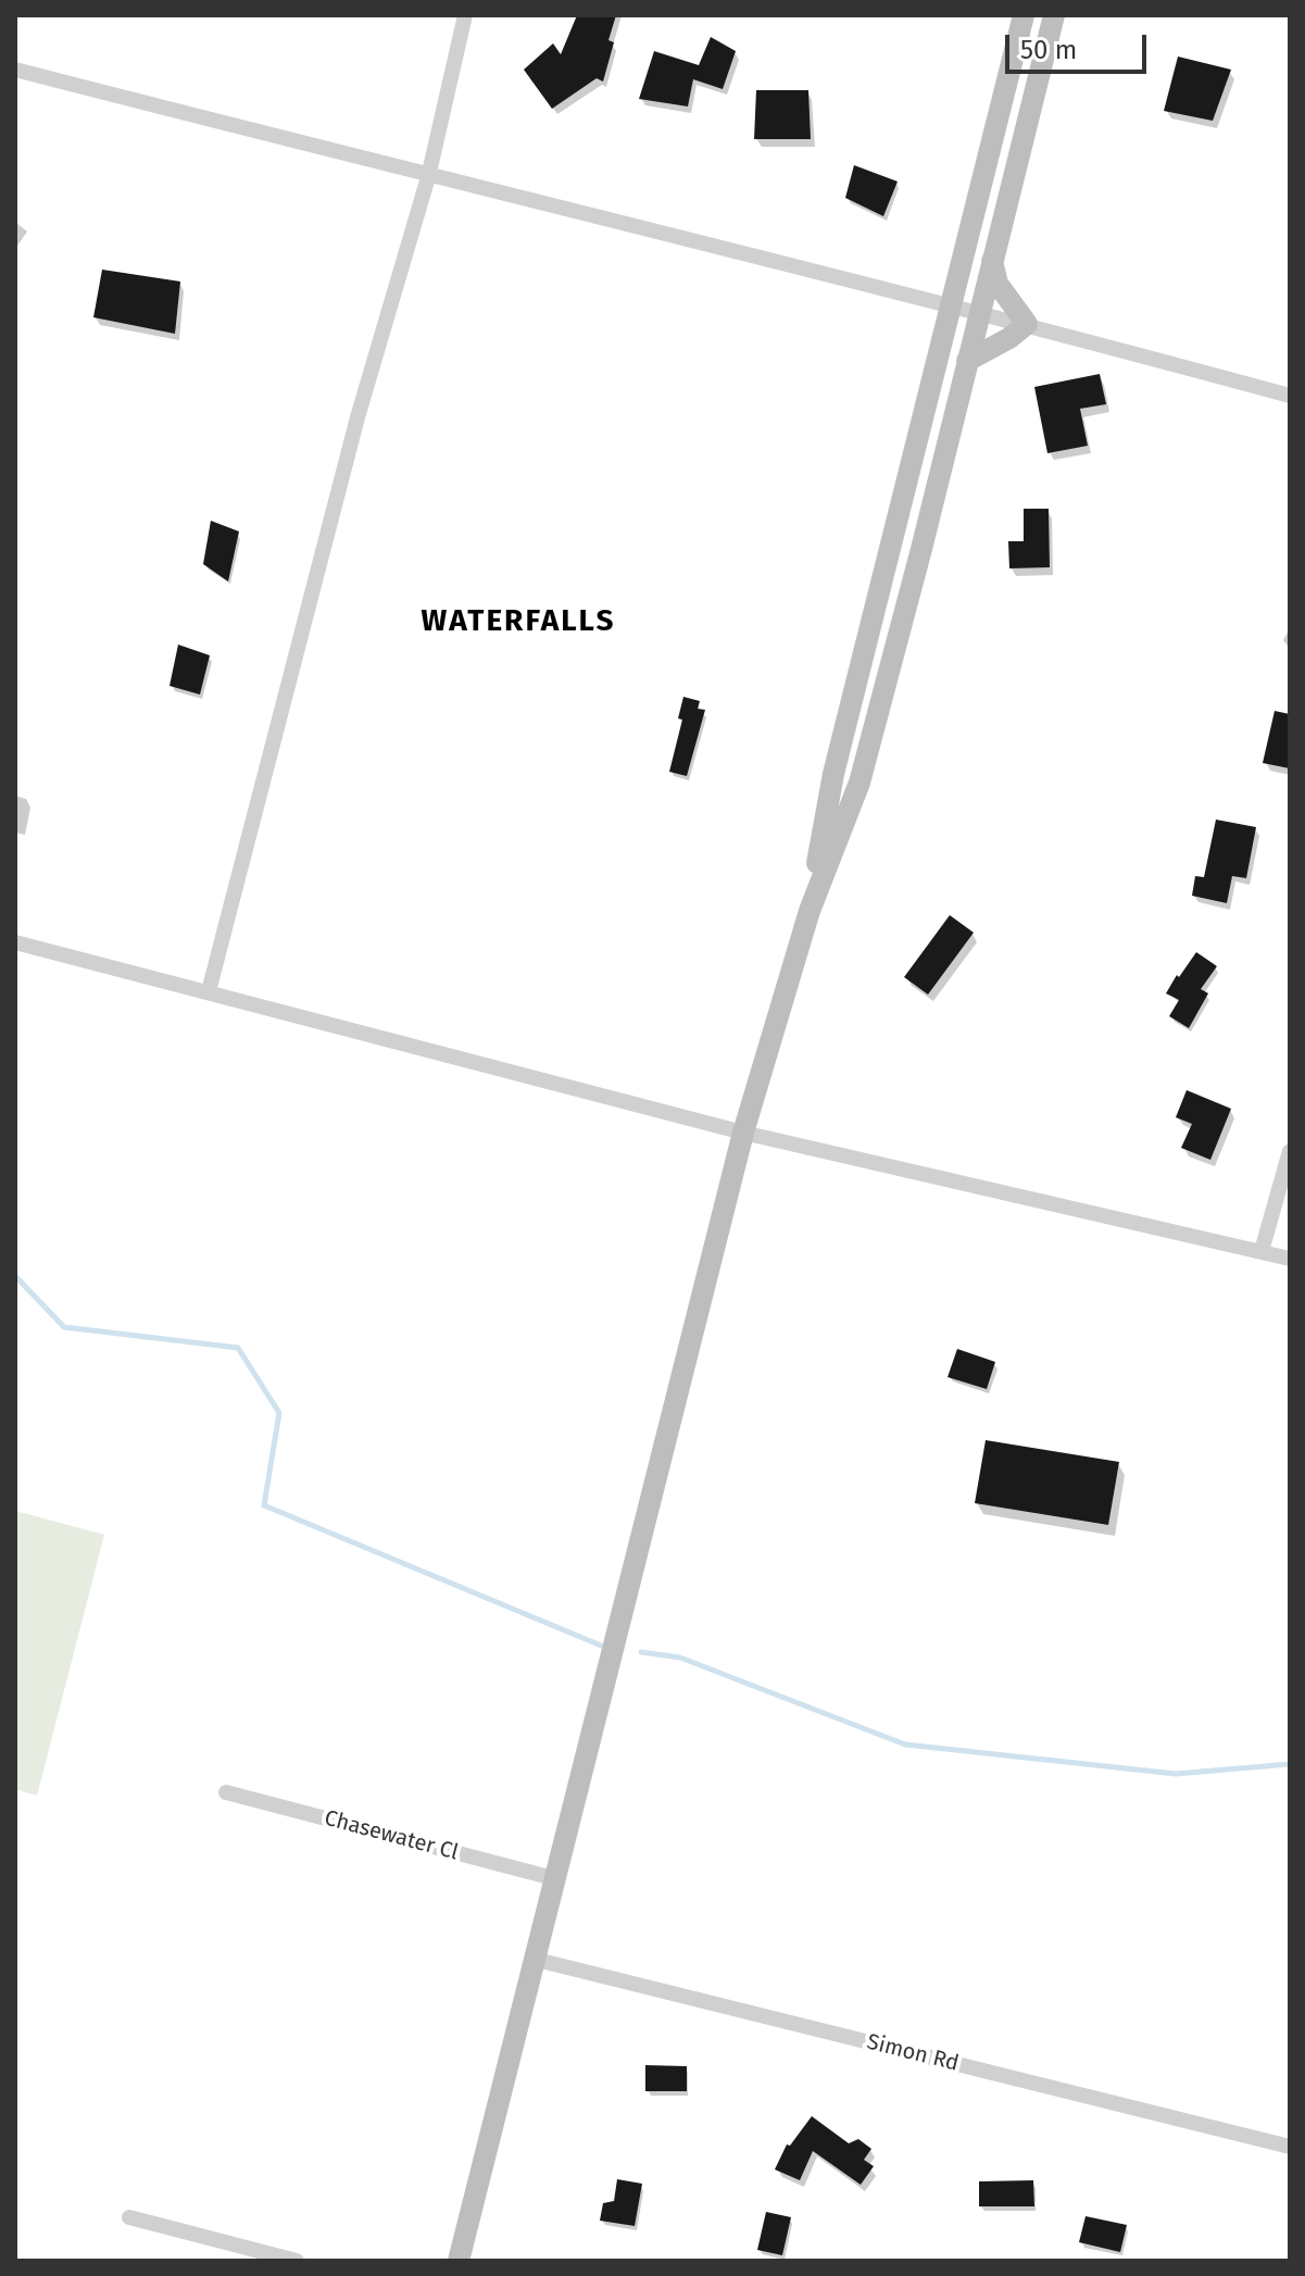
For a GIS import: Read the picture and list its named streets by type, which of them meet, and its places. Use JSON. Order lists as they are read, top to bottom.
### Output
{
  "streets": {
    "street": ["Chasewater Cl", "Simon Rd"]
  },
  "districts": ["WATERFALLS"],
  "scale_bar": "50 m"
}
